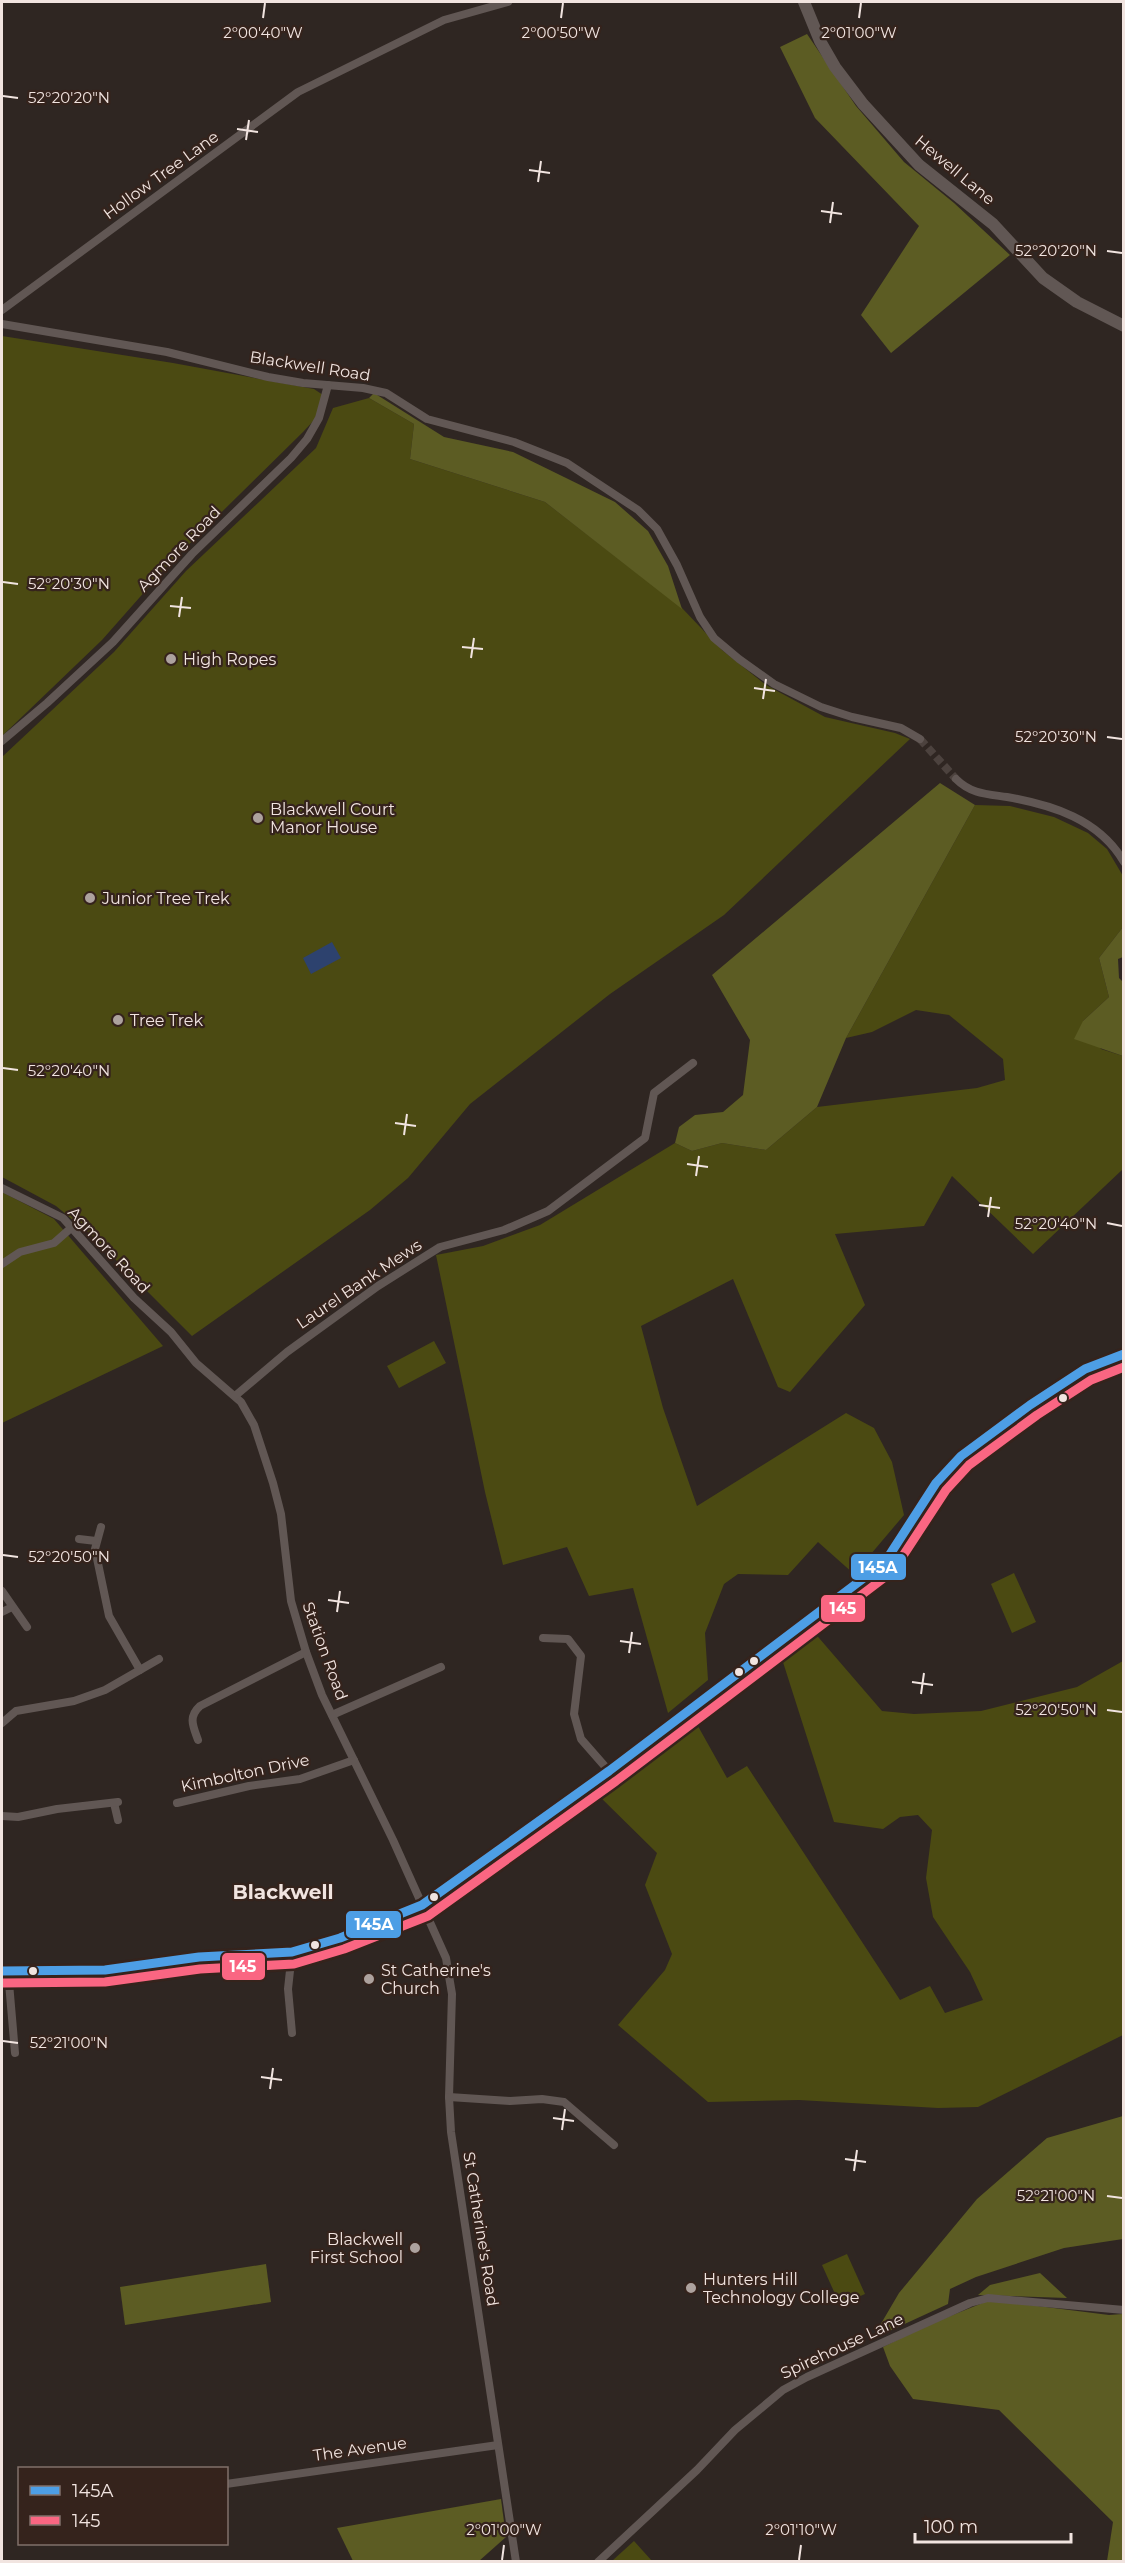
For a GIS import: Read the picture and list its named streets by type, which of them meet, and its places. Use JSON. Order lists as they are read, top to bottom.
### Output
{
  "streets": {
    "main road": ["Hewell Lane"],
    "street": [
      "Hollow Tree Lane",
      "Blackwell Road",
      "Agmore Road",
      "Laurel Bank Mews",
      "Station Road",
      "Kimbolton Drive",
      "St Catherine's Road",
      "Spirehouse Lane",
      "The Avenue"
    ]
  },
  "crossings": [
    ["Blackwell Road", "Agmore Road"],
    ["Agmore Road", "Station Road"],
    ["Laurel Bank Mews", "Station Road"],
    ["Station Road", "Kimbolton Drive"],
    ["Station Road", "St Catherine's Road"],
    ["St Catherine's Road", "The Avenue"]
  ],
  "districts": ["Blackwell"],
  "places": [
    "High Ropes",
    "Blackwell Court Manor House",
    "Junior Tree Trek",
    "Tree Trek",
    "St Catherine's Church",
    "Blackwell First School",
    "Hunters Hill Technology College"
  ],
  "lines": ["transit line 145A", "transit line 145"],
  "legend": ["145A", "145"],
  "scale_bar": "100 m",
  "coordinates": [
    "2°00'40\"W",
    "2°00'50\"W",
    "2°01'00\"W",
    "52°20'20\"N",
    "52°20'30\"N",
    "52°20'40\"N",
    "52°20'50\"N",
    "52°21'00\"N",
    "2°01'10\"W"
  ]
}
